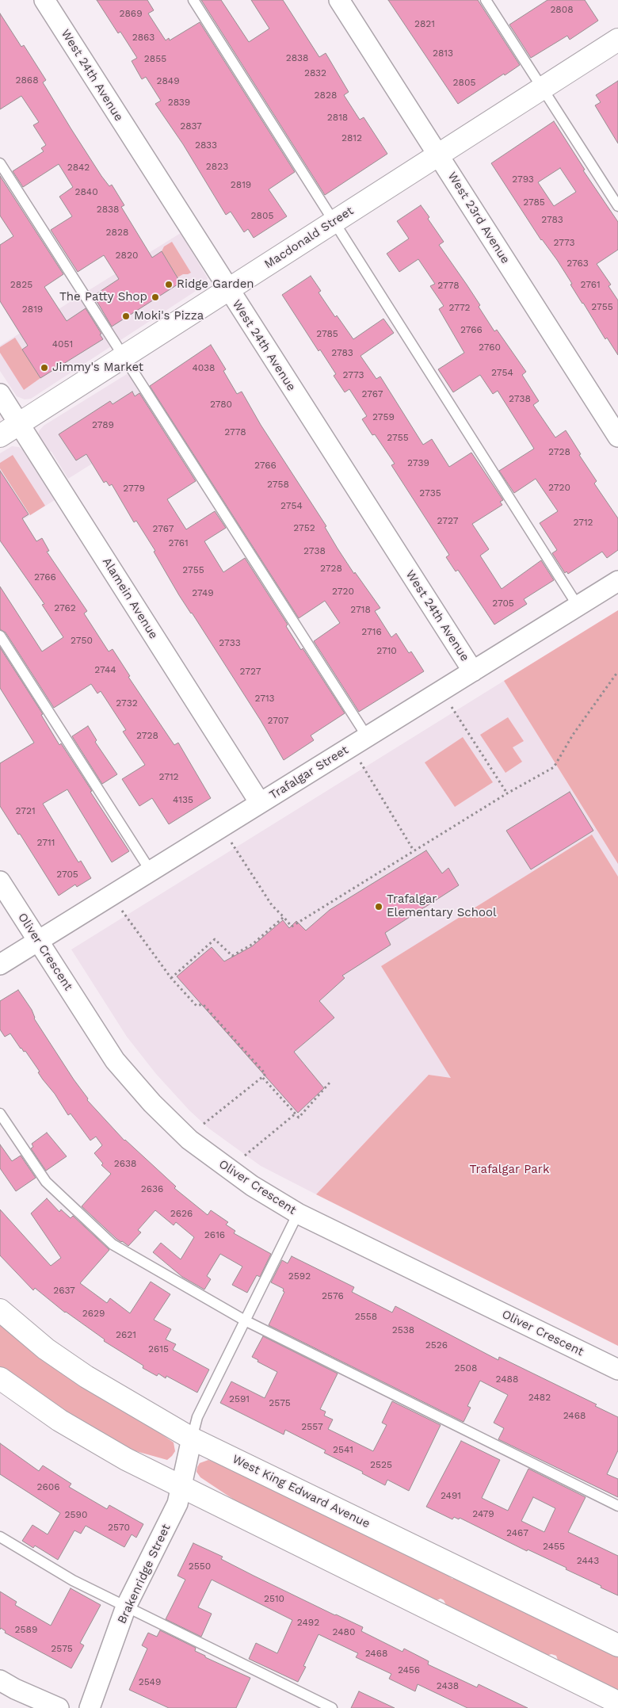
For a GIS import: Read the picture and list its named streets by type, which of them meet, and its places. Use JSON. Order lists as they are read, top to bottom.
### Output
{
  "streets": {
    "main road": ["Macdonald Street", "West King Edward Avenue"],
    "street": [
      "West 24th Avenue",
      "West 23rd Avenue",
      "Alamein Avenue",
      "Trafalgar Street",
      "Oliver Crescent",
      "Brakenridge Street"
    ]
  },
  "crossings": [
    ["West 24th Avenue", "Macdonald Street"],
    ["West 24th Avenue", "Trafalgar Street"],
    ["West 23rd Avenue", "Macdonald Street"],
    ["Macdonald Street", "Alamein Avenue"],
    ["Alamein Avenue", "Trafalgar Street"],
    ["Trafalgar Street", "Oliver Crescent"],
    ["West King Edward Avenue", "Brakenridge Street"]
  ],
  "parks": ["Trafalgar Park"],
  "places": [
    "Ridge Garden",
    "The Patty Shop",
    "Moki's Pizza",
    "Jimmy's Market",
    "Trafalgar Elementary School"
  ],
  "house_numbers": [
    "2808",
    "2869",
    "2821",
    "2863",
    "2813",
    "2838",
    "2855",
    "2832",
    "2868",
    "2849",
    "2805",
    "2828",
    "2839",
    "2818",
    "2837",
    "2812",
    "2833",
    "2823",
    "2842",
    "2793",
    "2819",
    "2840",
    "2785",
    "2838",
    "2805",
    "2783",
    "2828",
    "2773",
    "2820",
    "2763",
    "2825",
    "2761",
    "2778",
    "2755",
    "2772",
    "2819",
    "2766",
    "2785",
    "4051",
    "2760",
    "2783",
    "4038",
    "2754",
    "2773",
    "2767",
    "2738",
    "2780",
    "2759",
    "2789",
    "2778",
    "2755",
    "2728",
    "2739",
    "2766",
    "2758",
    "2720",
    "2779",
    "2735",
    "2754",
    "2727",
    "2712",
    "2752",
    "2767",
    "2761",
    "2738",
    "2728",
    "2755",
    "2766",
    "2720",
    "2749",
    "2705",
    "2762",
    "2718",
    "2716",
    "2750",
    "2733",
    "2710",
    "2744",
    "2727",
    "2713",
    "2732",
    "2707",
    "2728",
    "2712",
    "4135",
    "2721",
    "2711",
    "2705",
    "2638",
    "2636",
    "2626",
    "2616",
    "2592",
    "2637",
    "2576",
    "2629",
    "2558",
    "2538",
    "2621",
    "2526",
    "2615",
    "2508",
    "2488",
    "2482",
    "2591",
    "2575",
    "2468",
    "2557",
    "2541",
    "2525",
    "2606",
    "2491",
    "2479",
    "2590",
    "2570",
    "2467",
    "2455",
    "2443",
    "2550",
    "2510",
    "2492",
    "2589",
    "2480",
    "2575",
    "2468",
    "2456",
    "2549",
    "2438"
  ]
}
